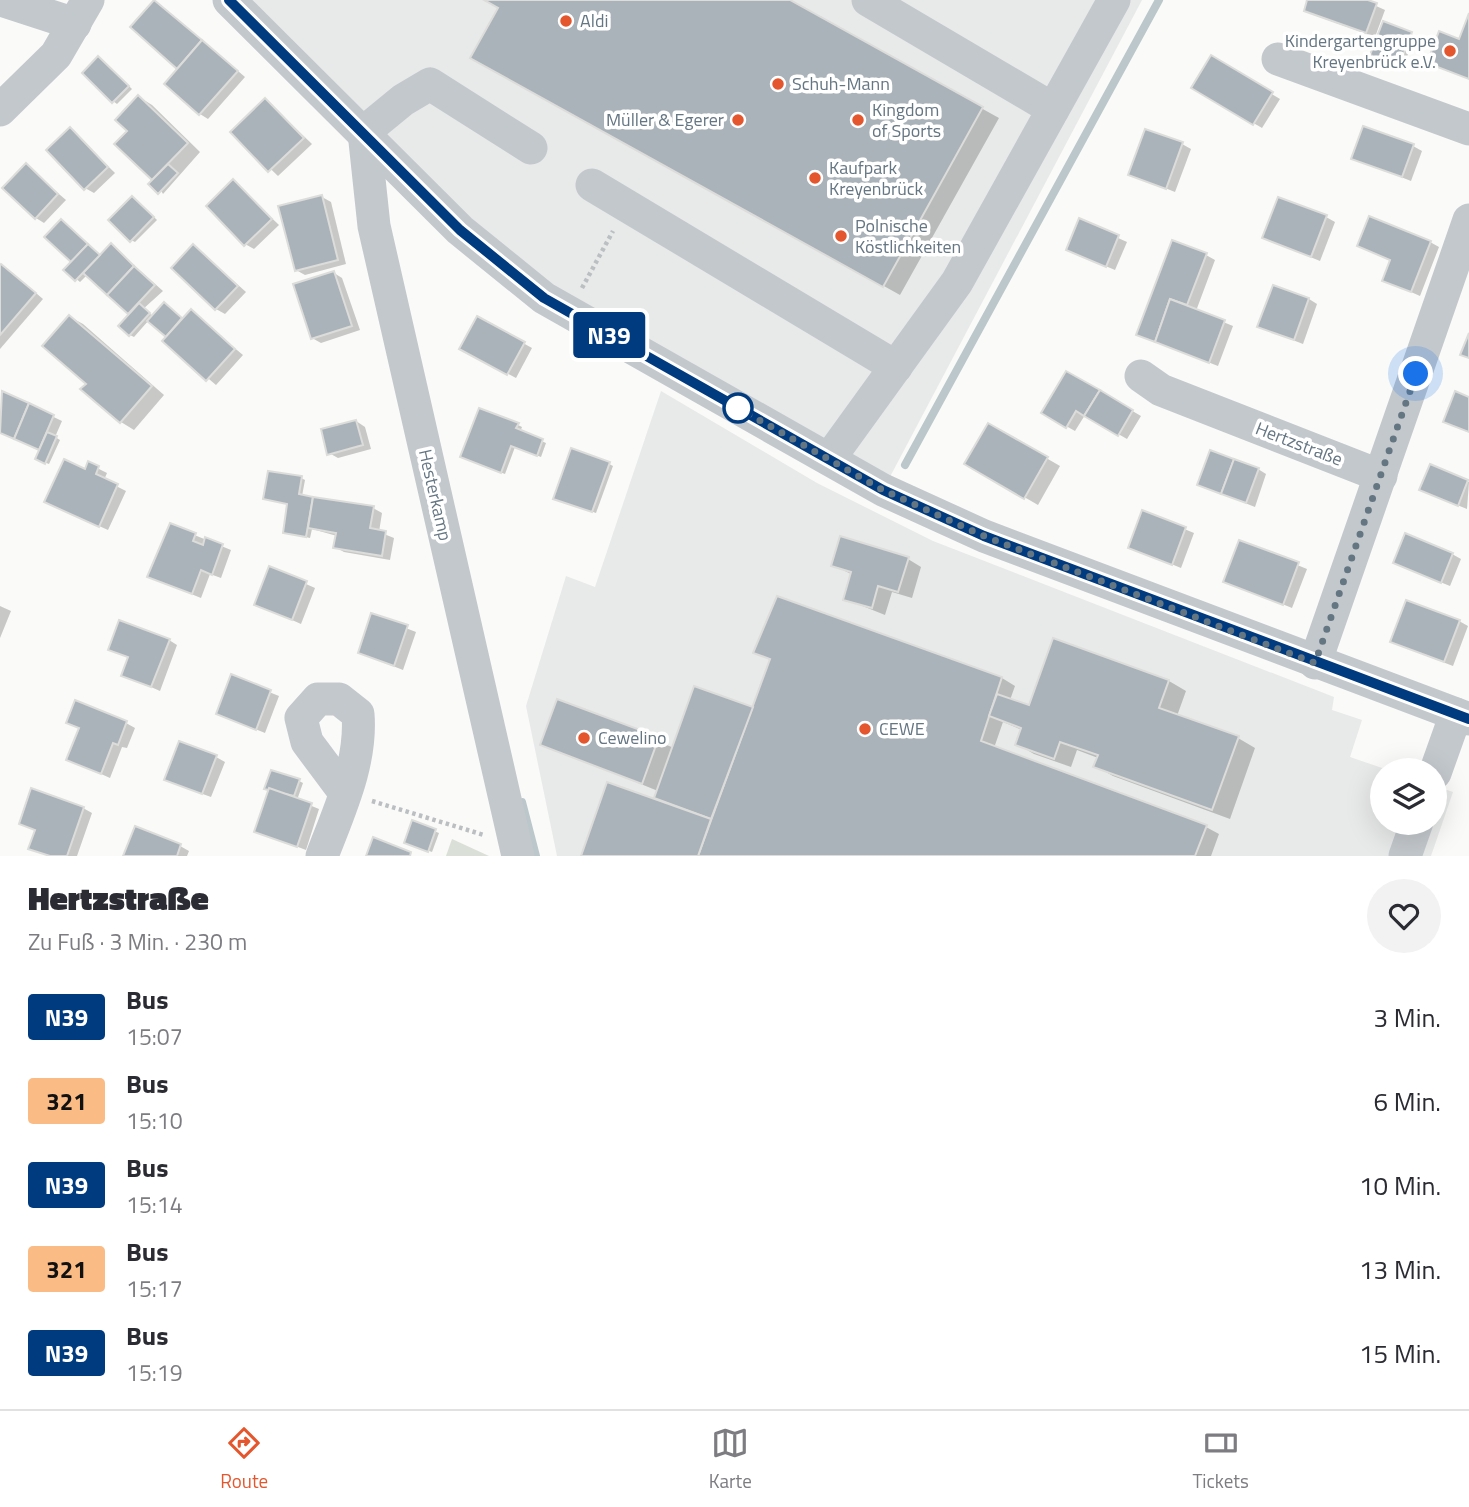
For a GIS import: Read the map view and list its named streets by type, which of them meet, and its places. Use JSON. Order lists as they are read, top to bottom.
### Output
{
  "streets": {
    "street": ["Hertzstraße", "Hesterkamp"]
  },
  "places": [
    "Aldi",
    "Kindergartengruppe Kreyenbrück e.V.",
    "Schuh-Mann",
    "Müller & Egerer",
    "Kingdom of Sports",
    "Kaufpark Kreyenbrück",
    "Polnische Köstlichkeiten",
    "CEWE",
    "Cewelino"
  ],
  "lines": ["bus line N39"],
  "page": {
    "on_map": "N39",
    "heading": ["Hertzstraße", "Zu Fuß · 3 Min. · 230 m"],
    "list": [
      {
        "mark": "N39",
        "name": "Bus",
        "note": "15:07",
        "value": "3 Min."
      },
      {
        "mark": "321",
        "name": "Bus",
        "note": "15:10",
        "value": "6 Min."
      },
      {
        "mark": "N39",
        "name": "Bus",
        "note": "15:14",
        "value": "10 Min."
      },
      {
        "mark": "321",
        "name": "Bus",
        "note": "15:17",
        "value": "13 Min."
      },
      {
        "mark": "N39",
        "name": "Bus",
        "note": "15:19",
        "value": "15 Min."
      }
    ],
    "tabs": ["Route", "Karte", "Tickets"]
  }
}
